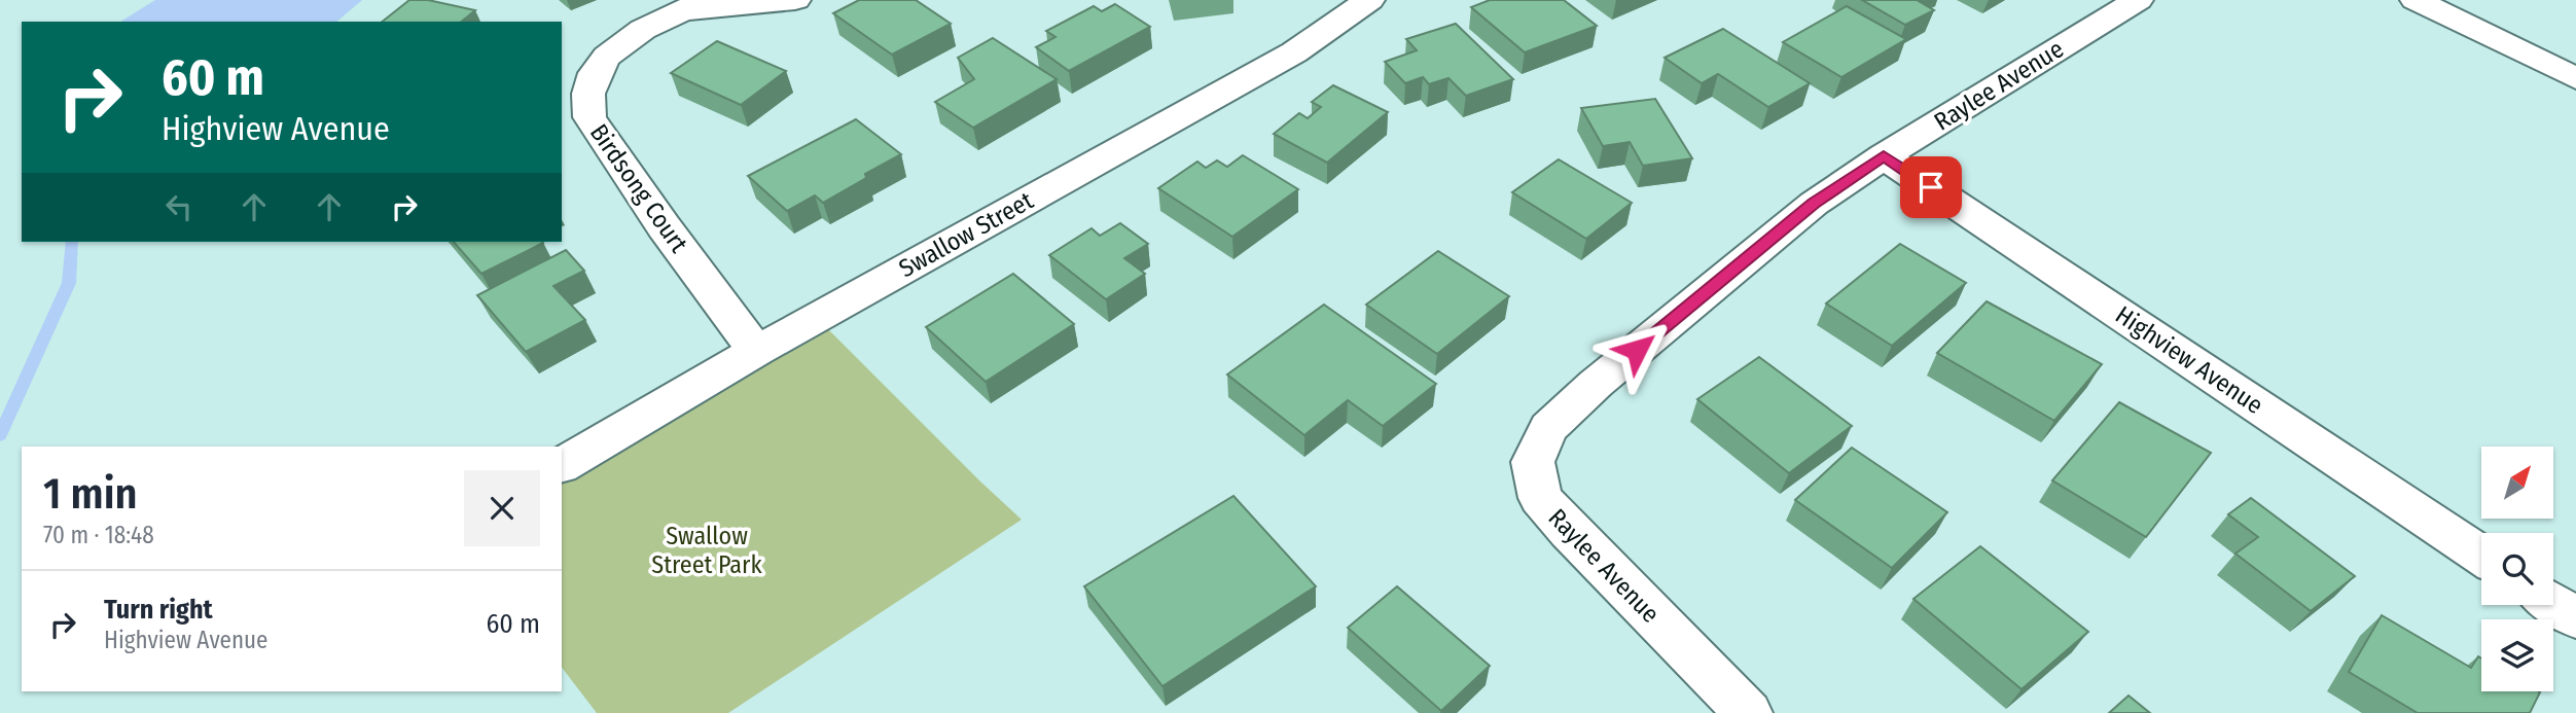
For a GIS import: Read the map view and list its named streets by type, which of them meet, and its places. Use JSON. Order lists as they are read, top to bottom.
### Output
{
  "streets": {
    "street": [
      "Raylee Avenue",
      "Birdsong Court",
      "Swallow Street",
      "Highview Avenue"
    ]
  },
  "crossings": [
    ["Raylee Avenue", "Highview Avenue"],
    ["Birdsong Court", "Swallow Street"]
  ],
  "parks": ["Swallow Street Park"],
  "north": "top right",
  "page": {
    "turn": ["60 m", "Highview Avenue"],
    "heading": ["1 min", "70 m · 18:48"],
    "list": [
      {
        "name": "Turn right",
        "note": "Highview Avenue",
        "value": "60 m"
      }
    ]
  }
}
